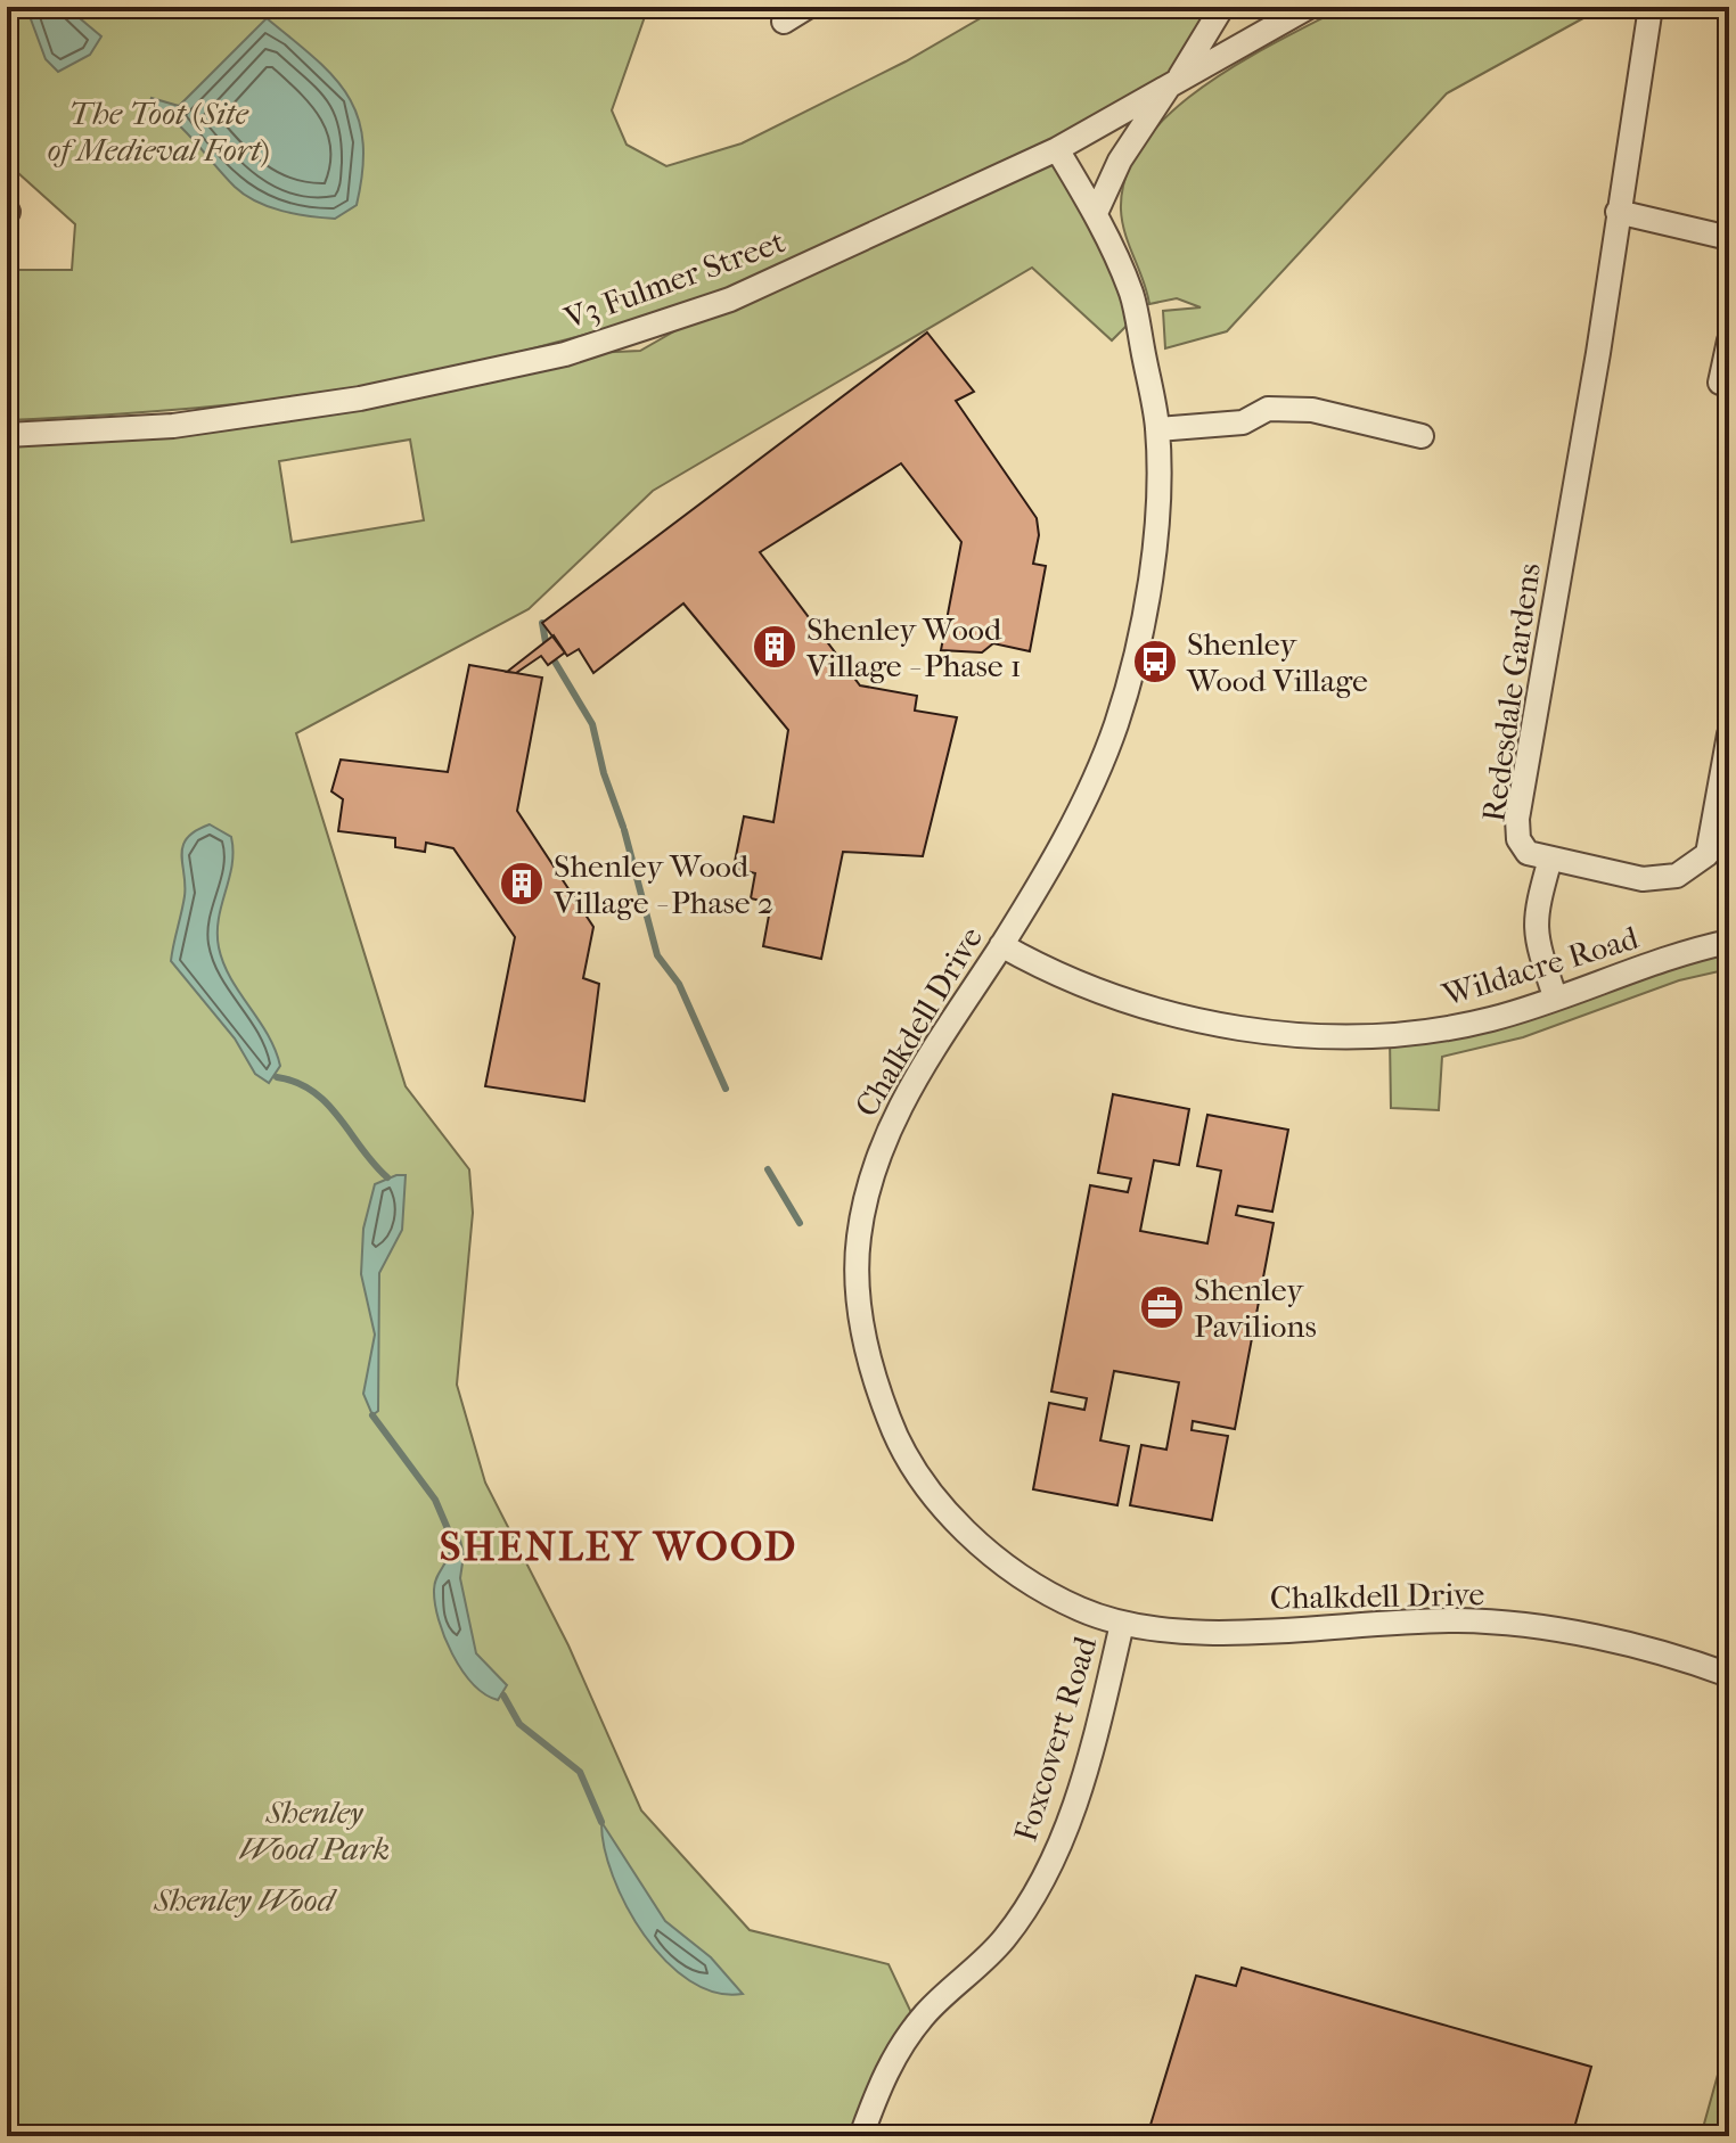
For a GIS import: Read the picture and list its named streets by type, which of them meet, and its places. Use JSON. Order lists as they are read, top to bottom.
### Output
{
  "streets": {
    "street": [
      "V3 Fulmer Street",
      "Redesdale Gardens",
      "Wildacre Road",
      "Chalkdell Drive",
      "Foxcovert Road"
    ]
  },
  "crossings": [
    ["V3 Fulmer Street", "Chalkdell Drive"],
    ["Wildacre Road", "Chalkdell Drive"],
    ["Chalkdell Drive", "Foxcovert Road"]
  ],
  "districts": ["SHENLEY WOOD"],
  "parks": ["The Toot (Site of Medieval Fort)", "Shenley Wood Park", "Shenley Wood"],
  "places": {
    "building": ["Shenley Wood Village - Phase 1", "Shenley Wood Village - Phase 2"],
    "bus stop": ["Shenley Wood Village"],
    "office": ["Shenley Pavilions"]
  }
}
